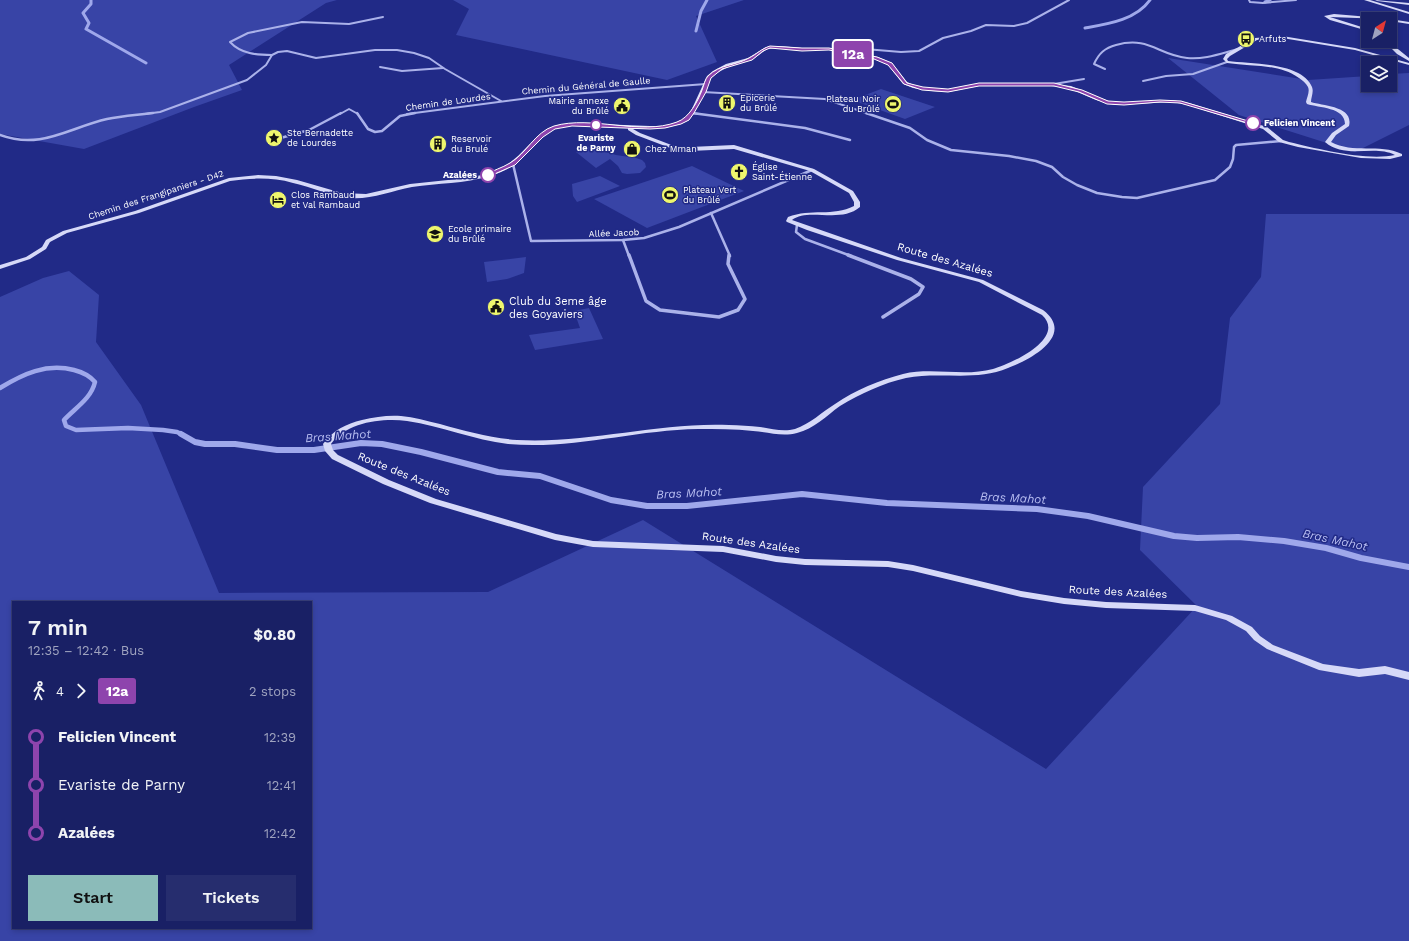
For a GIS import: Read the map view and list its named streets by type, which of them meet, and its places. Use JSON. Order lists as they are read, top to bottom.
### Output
{
  "streets": {
    "main road": ["Chemin des Frangipaniers - D42", "Route des Azalées"],
    "street": ["Chemin du Général de Gaulle", "Chemin de Lourdes", "Allée Jacob"]
  },
  "crossings": [
    ["Chemin du Général de Gaulle", "Chemin de Lourdes"],
    ["Chemin des Frangipaniers - D42", "Allée Jacob"]
  ],
  "water": ["Bras Mahot"],
  "places": {
    "bus stop": ["Arfuts"],
    "building": ["Epicerie du Brûlé", "Reservoir du Brulé"],
    "sports": ["Plateau Noir du Brûlé", "Plateau Vert du Brûlé"],
    "public building": ["Mairie annexe du Brûlé", "Club du 3eme âge des Goyaviers"],
    "other": ["Felicien Vincent", "Evariste de Parny", "Azalées"],
    "place": ["Ste Bernadette de Lourdes"],
    "shop": ["Chez Mman"],
    "church": ["Église Saint-Étienne"],
    "hotel": ["Clos Rambaud et Val Rambaud"],
    "school or university": ["Ecole primaire du Brûlé"]
  },
  "lines": ["bus line 12a"],
  "north": "top right",
  "page": {
    "on_map": "12a",
    "heading": ["7 min", "12:35 – 12:42 · Bus", "$0.80"],
    "legs": ["4", "12a", "2 stops"],
    "list": [
      {
        "name": "Felicien Vincent",
        "value": "12:39"
      },
      {
        "name": "Evariste de Parny",
        "value": "12:41"
      },
      {
        "name": "Azalées",
        "value": "12:42"
      }
    ],
    "buttons": ["Start", "Tickets"]
  }
}
